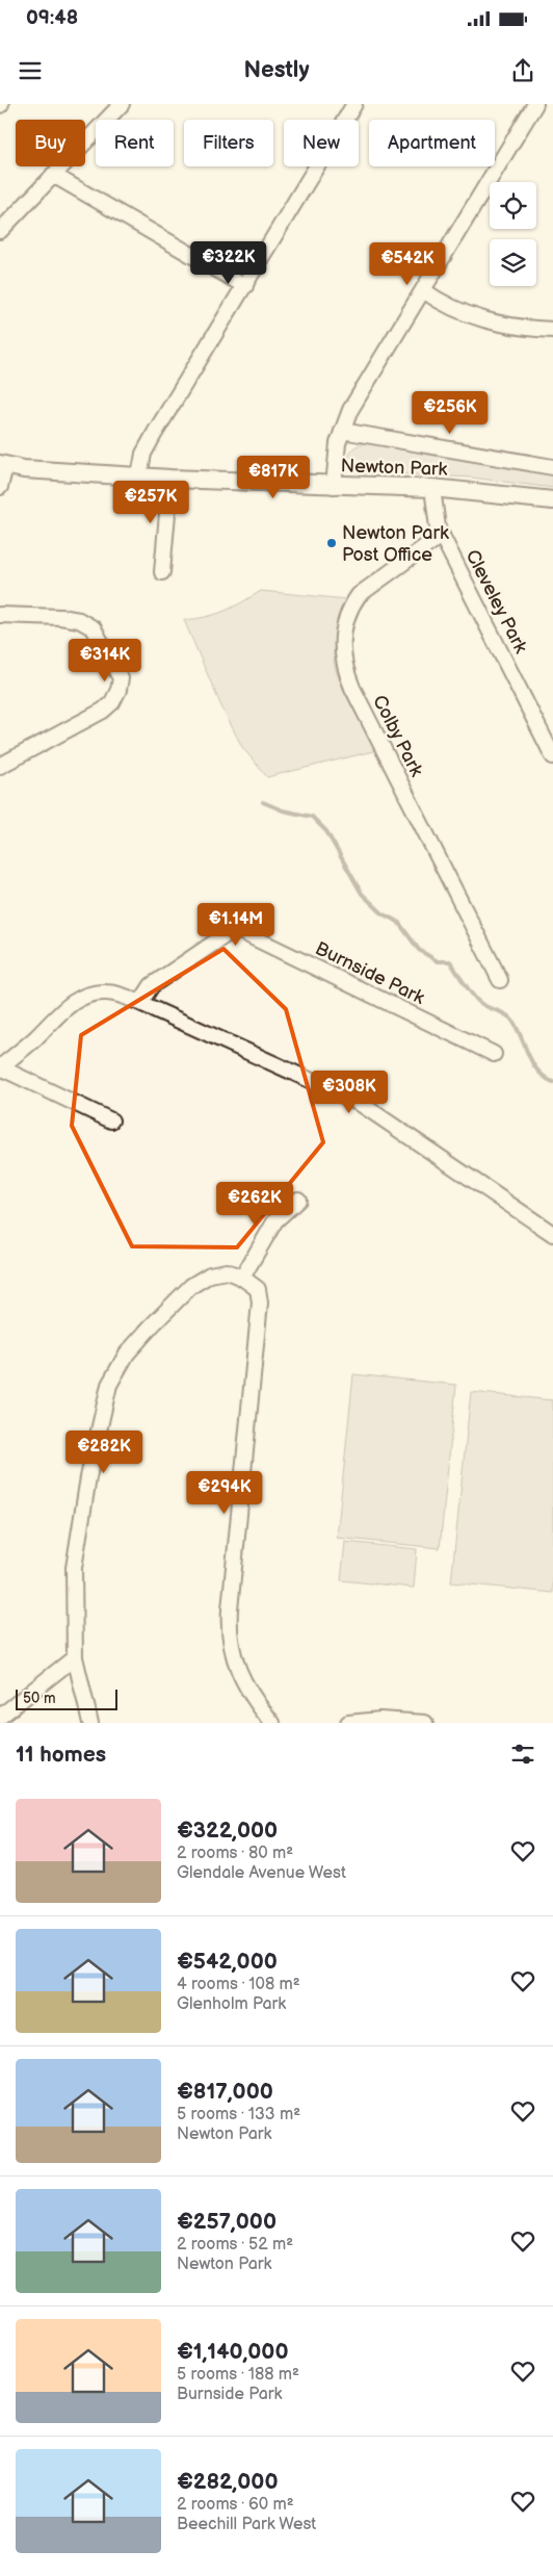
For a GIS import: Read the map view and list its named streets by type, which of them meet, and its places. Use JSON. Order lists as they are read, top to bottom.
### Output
{
  "streets": {
    "street": [
      "Newton Park",
      "Cleveley Park",
      "Colby Park",
      "Burnside Park"
    ]
  },
  "crossings": [
    ["Newton Park", "Cleveley Park"],
    ["Cleveley Park", "Colby Park"]
  ],
  "places": ["Newton Park Post Office"],
  "scale_bar": "50 m",
  "page": {
    "status": "09:48",
    "header": "Nestly",
    "chip": [
      "Buy",
      "Rent",
      "Filters",
      "New",
      "Apartment"
    ],
    "price": [
      "€322K",
      "€542K",
      "€256K",
      "€817K",
      "€257K",
      "€314K",
      "€1.14M",
      "€308K",
      "€262K",
      "€282K",
      "€294K"
    ],
    "scale": "50 m",
    "heading": "11 homes",
    "list": [
      {
        "name": "€322,000",
        "note": "2 rooms · 80 m² · Glendale Avenue West"
      },
      {
        "name": "€542,000",
        "note": "4 rooms · 108 m² · Glenholm Park"
      },
      {
        "name": "€817,000",
        "note": "5 rooms · 133 m² · Newton Park"
      },
      {
        "name": "€257,000",
        "note": "2 rooms · 52 m² · Newton Park"
      },
      {
        "name": "€1,140,000",
        "note": "5 rooms · 188 m² · Burnside Park"
      },
      {
        "name": "€282,000",
        "note": "2 rooms · 60 m² · Beechill Park West"
      }
    ]
  }
}
